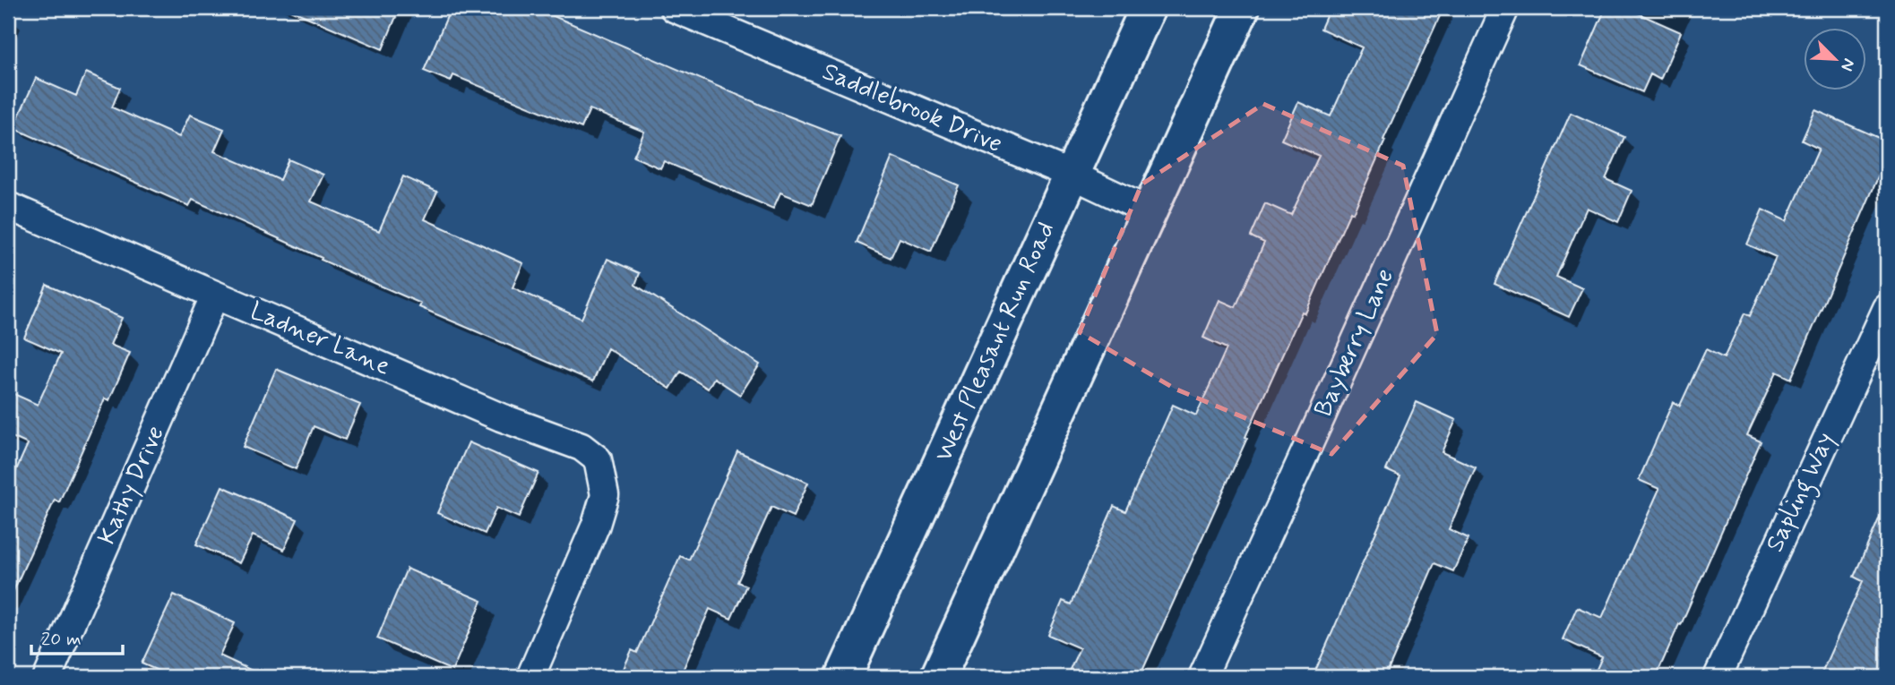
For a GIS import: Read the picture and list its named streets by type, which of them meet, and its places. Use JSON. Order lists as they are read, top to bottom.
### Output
{
  "streets": {
    "main road": ["West Pleasant Run Road"],
    "street": [
      "Saddlebrook Drive",
      "Ladner Lane",
      "Bayberry Lane",
      "Kathy Drive",
      "Sapling Way"
    ]
  },
  "crossings": [
    ["Saddlebrook Drive", "West Pleasant Run Road"],
    ["Ladner Lane", "Kathy Drive"]
  ],
  "scale_bar": "20 m",
  "north": "bottom right"
}
